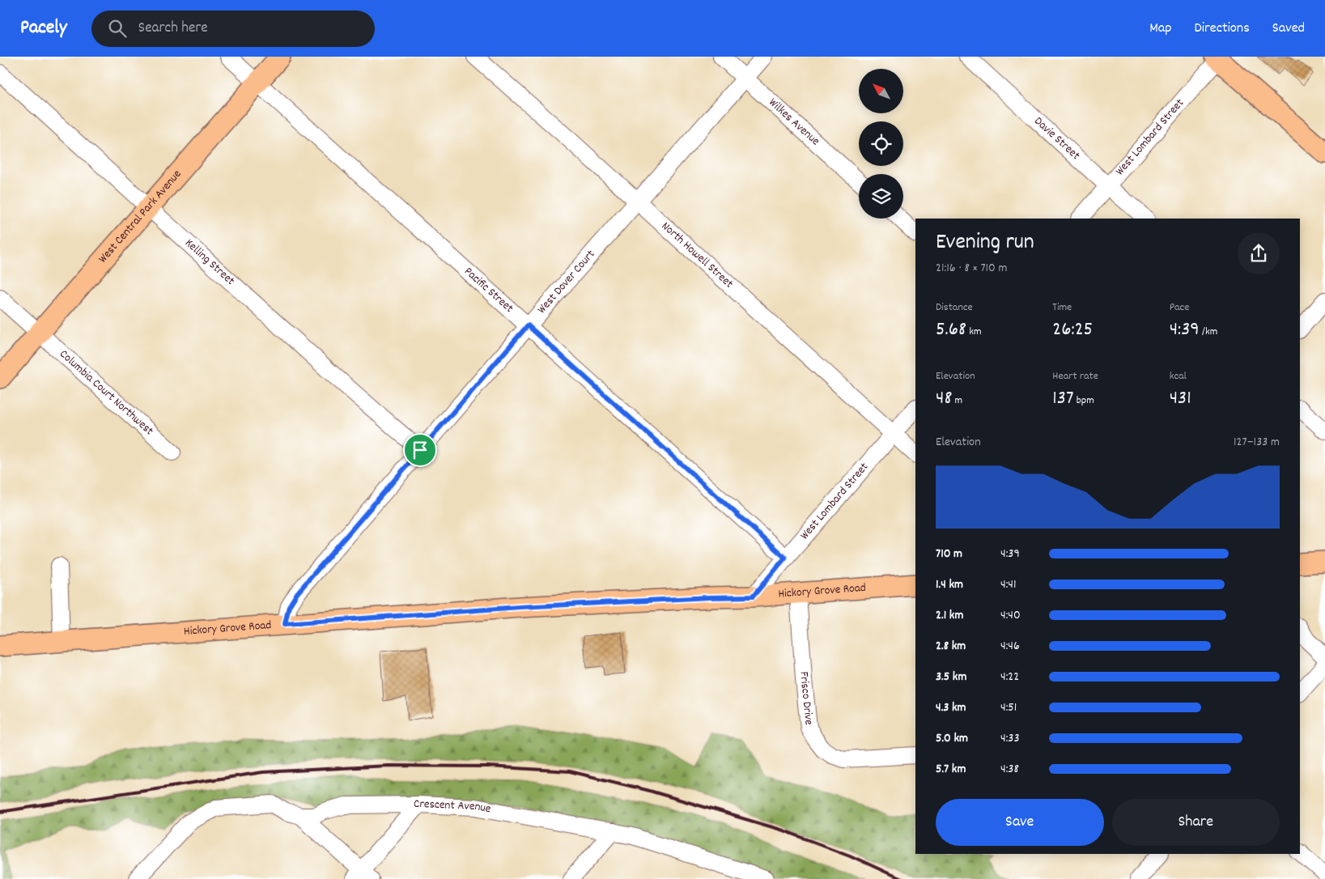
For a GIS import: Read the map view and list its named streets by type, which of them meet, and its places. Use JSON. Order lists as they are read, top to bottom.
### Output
{
  "streets": {
    "main road": ["West Central Park Avenue", "Hickory Grove Road"],
    "street": [
      "Wilkes Avenue",
      "Davie Street",
      "West Lombard Street",
      "North Howell Street",
      "Kelling Street",
      "West Dover Court",
      "Pacific Street",
      "Columbia Court Northwest",
      "Frisco Drive",
      "Crescent Avenue"
    ]
  },
  "crossings": [
    ["Wilkes Avenue", "West Dover Court"],
    ["Davie Street", "West Lombard Street"],
    ["West Lombard Street", "North Howell Street"],
    ["West Lombard Street", "Pacific Street"],
    ["West Lombard Street", "Hickory Grove Road"],
    ["West Central Park Avenue", "Kelling Street"],
    ["West Central Park Avenue", "Pacific Street"],
    ["West Central Park Avenue", "Columbia Court Northwest"],
    ["North Howell Street", "West Dover Court"],
    ["Kelling Street", "West Dover Court"],
    ["West Dover Court", "Pacific Street"],
    ["West Dover Court", "Hickory Grove Road"],
    ["Hickory Grove Road", "Frisco Drive"]
  ],
  "north": "top left",
  "page": {
    "header": "Pacely",
    "search": "Search here",
    "nav": ["Map", "Directions", "Saved"],
    "heading": ["Evening run", "21:16 · 8 × 710 m"],
    "stats": [
      ["Distance", "5.68 km"],
      ["Time", "26:25"],
      ["Pace", "4:39 /km"],
      ["Elevation", "48 m"],
      ["Heart rate", "137 bpm"],
      ["kcal", "431"]
    ],
    "chart": ["Elevation", "127–133 m"],
    "list": [
      {
        "name": "710 m",
        "note": "4:39"
      },
      {
        "name": "1.4 km",
        "note": "4:41"
      },
      {
        "name": "2.1 km",
        "note": "4:40"
      },
      {
        "name": "2.8 km",
        "note": "4:46"
      },
      {
        "name": "3.5 km",
        "note": "4:22"
      },
      {
        "name": "4.3 km",
        "note": "4:51"
      },
      {
        "name": "5.0 km",
        "note": "4:33"
      },
      {
        "name": "5.7 km",
        "note": "4:38"
      }
    ],
    "buttons": ["Save", "Share"]
  }
}
